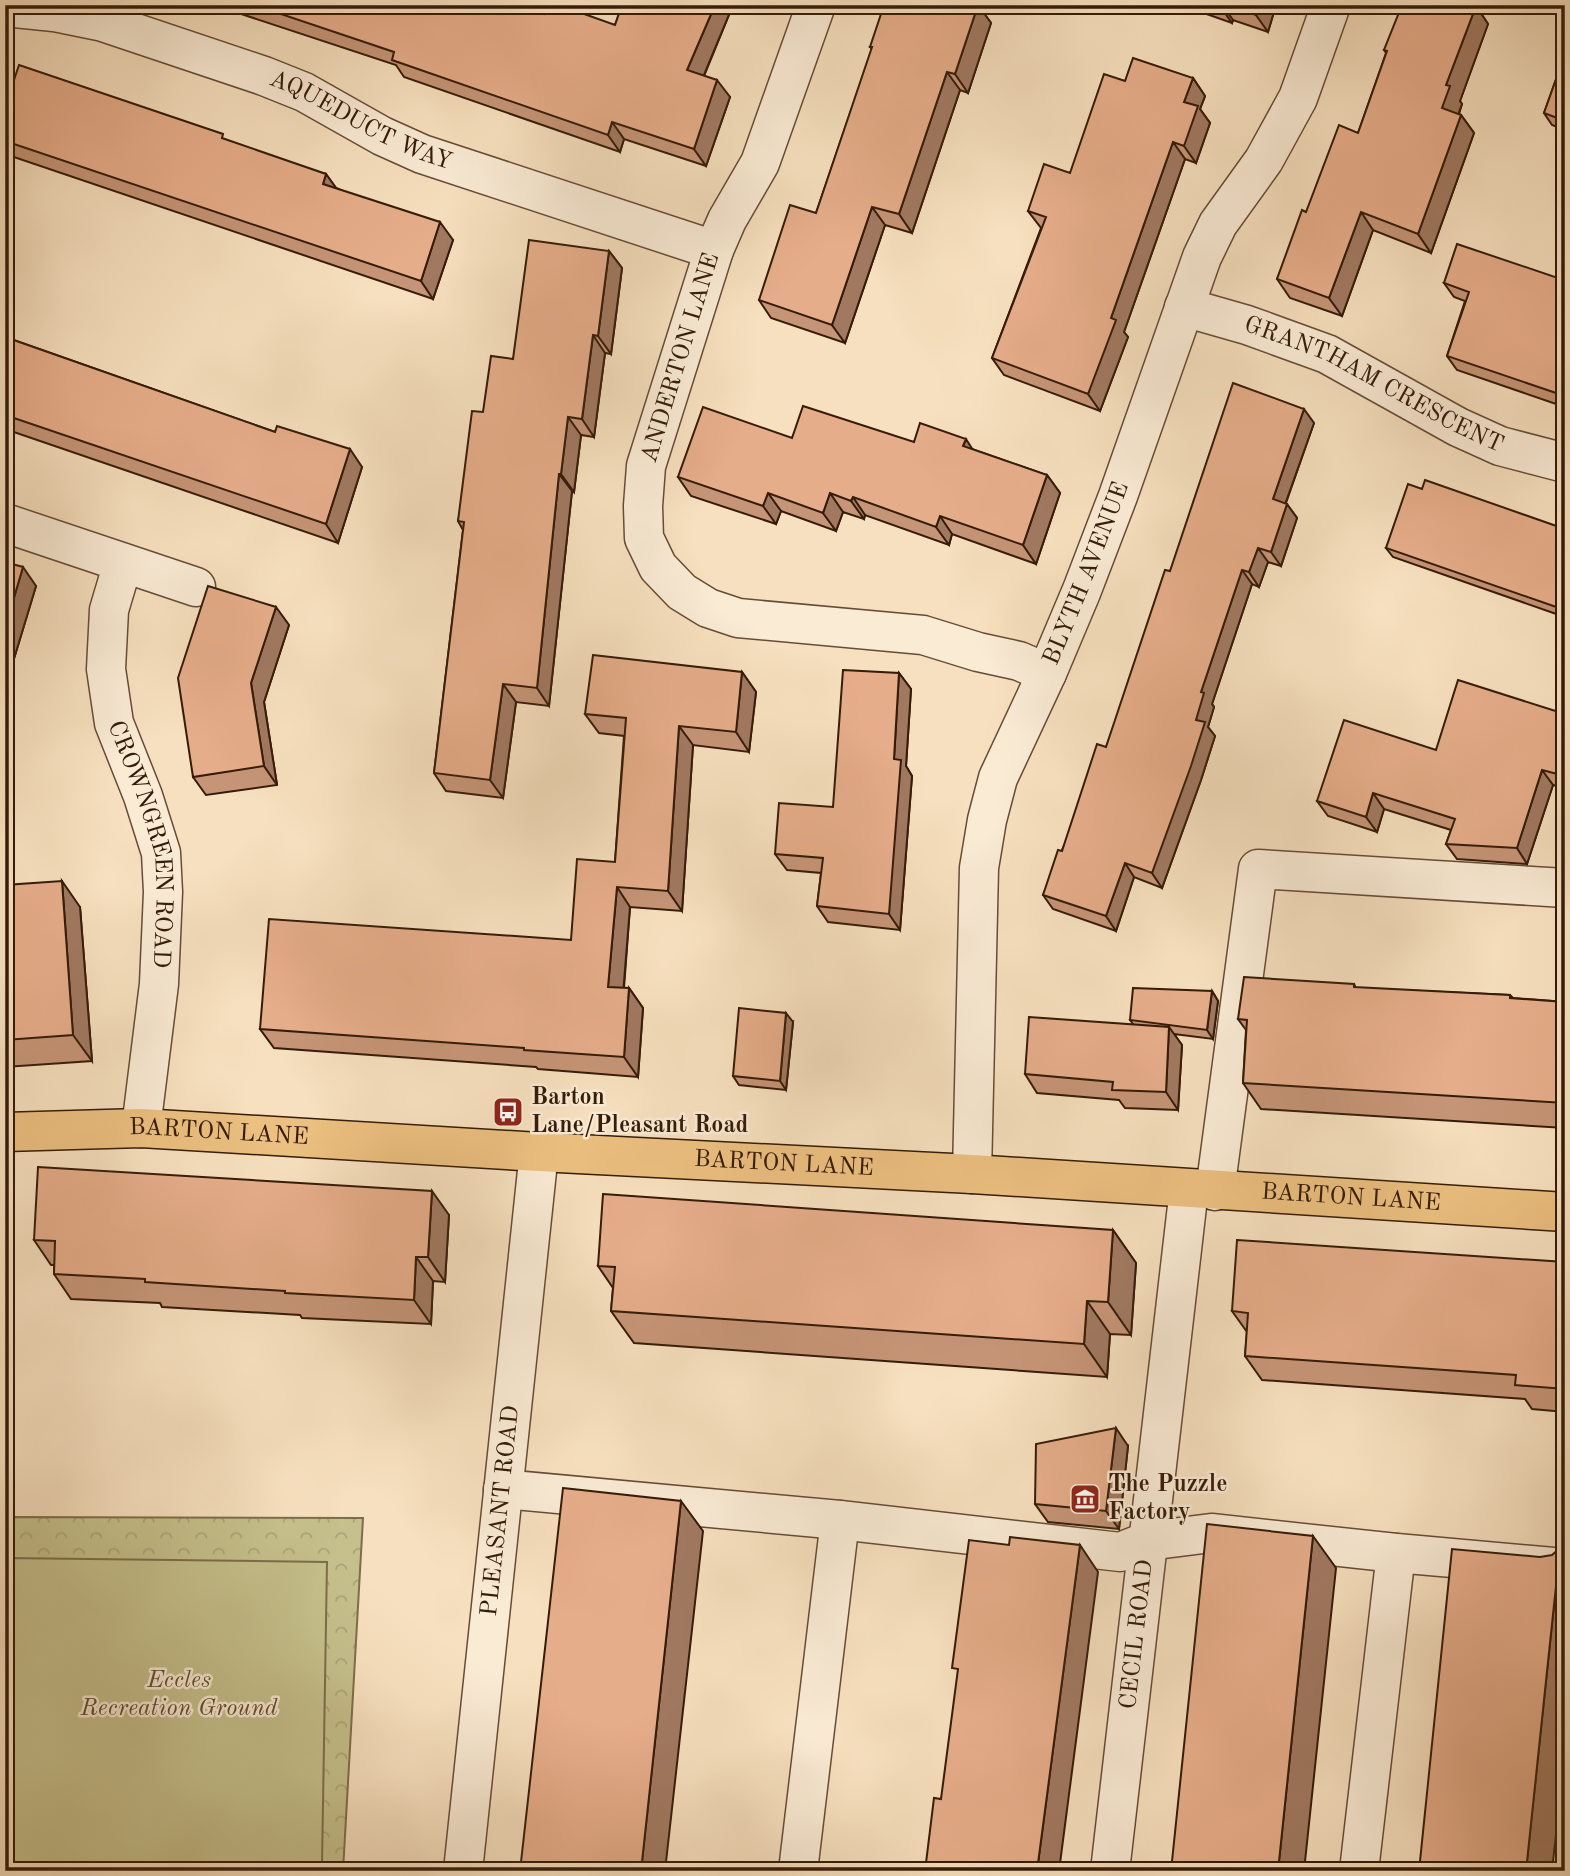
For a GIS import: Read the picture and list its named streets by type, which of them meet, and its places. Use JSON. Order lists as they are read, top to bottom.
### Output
{
  "streets": {
    "main road": ["BARTON LANE"],
    "street": [
      "AQUEDUCT WAY",
      "ANDERTON LANE",
      "GRANTHAM CRESCENT",
      "BLYTH AVENUE",
      "CROWNGREEN ROAD",
      "PLEASANT ROAD",
      "CECIL ROAD"
    ]
  },
  "crossings": [
    ["AQUEDUCT WAY", "ANDERTON LANE"],
    ["ANDERTON LANE", "BLYTH AVENUE"],
    ["GRANTHAM CRESCENT", "BLYTH AVENUE"],
    ["BLYTH AVENUE", "BARTON LANE"],
    ["CROWNGREEN ROAD", "BARTON LANE"],
    ["BARTON LANE", "PLEASANT ROAD"],
    ["BARTON LANE", "CECIL ROAD"]
  ],
  "parks": ["Eccles Recreation Ground"],
  "places": {
    "bus stop": ["Barton Lane/Pleasant Road"],
    "museum": ["The Puzzle Factory"]
  }
}
